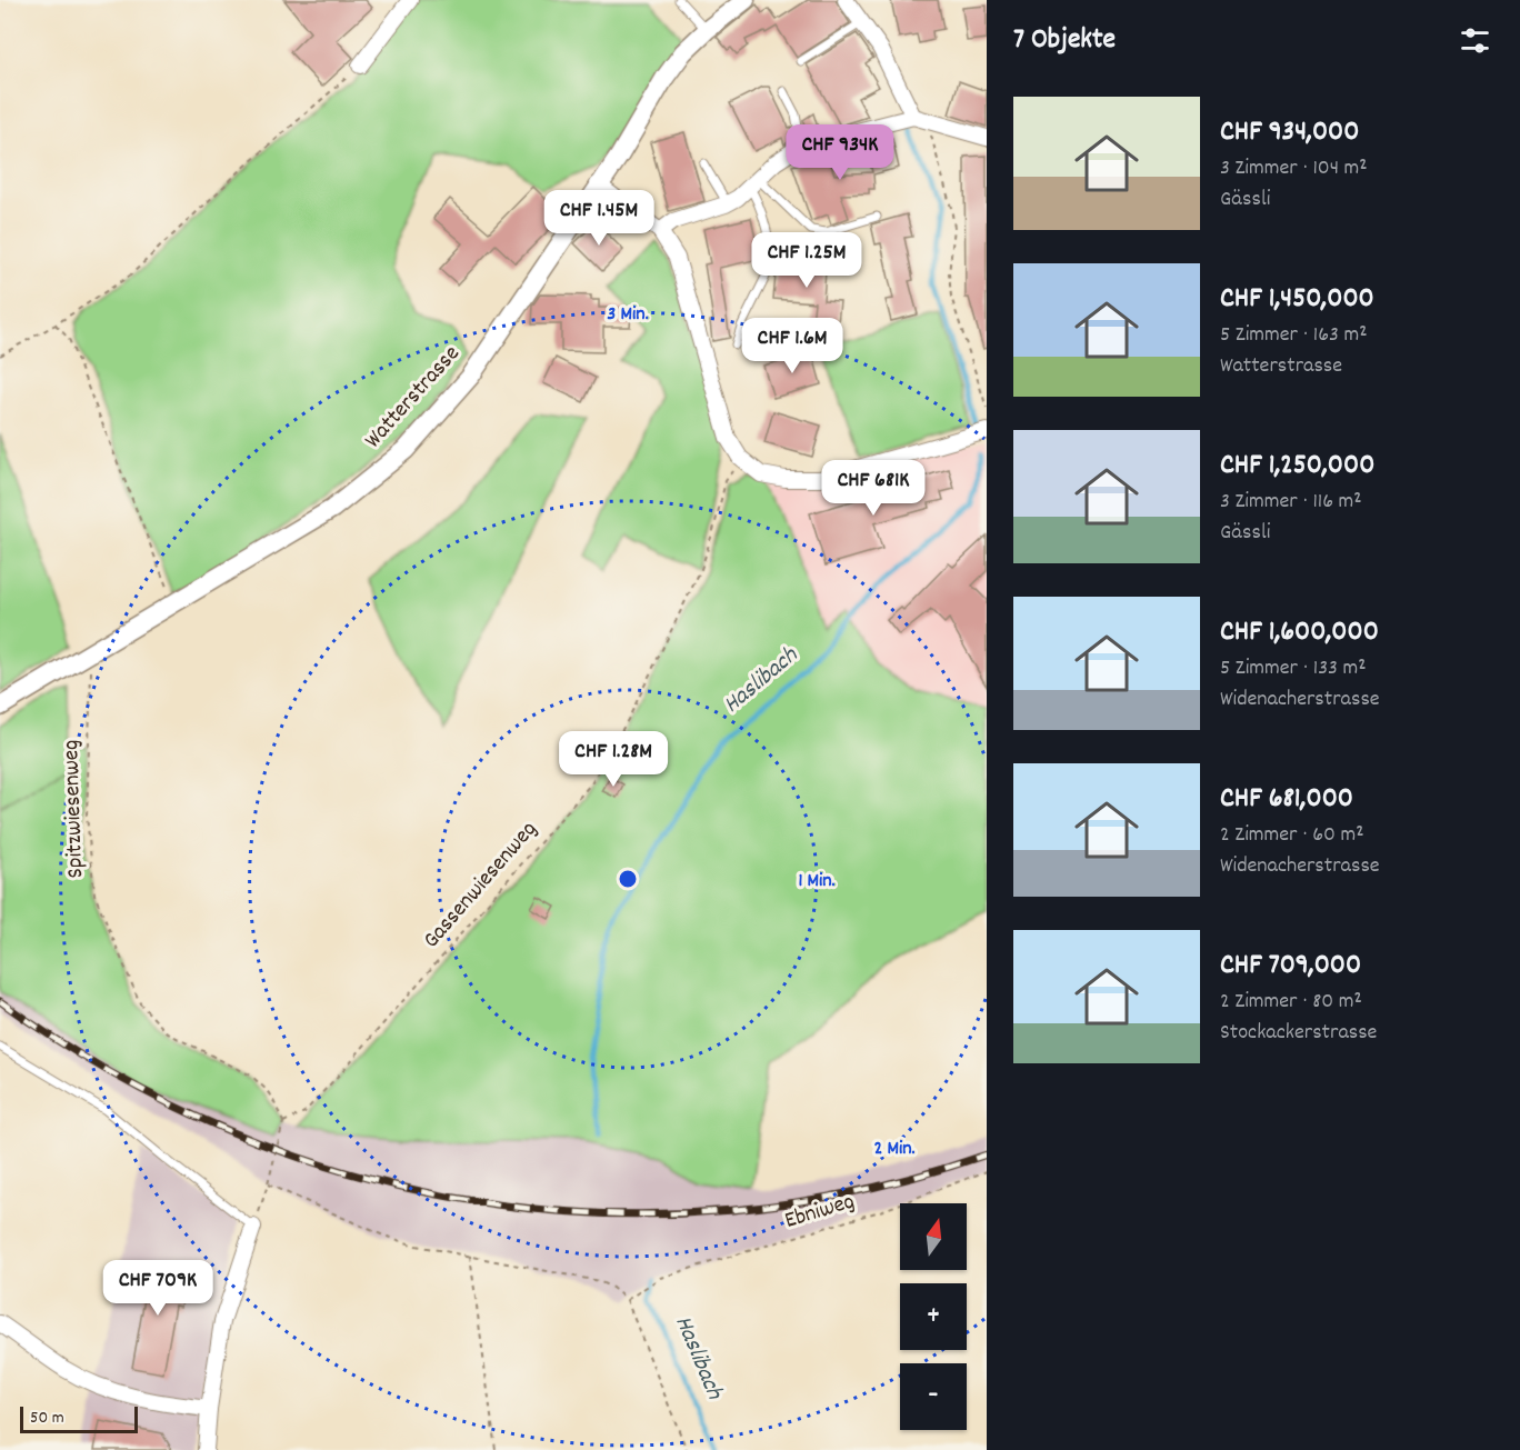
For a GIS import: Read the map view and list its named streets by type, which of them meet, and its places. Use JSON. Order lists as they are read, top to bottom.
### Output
{
  "streets": {
    "street": ["Watterstrasse"],
    "path": ["Spitzwiesenweg", "Gassenwiesenweg", "Ebniweg"]
  },
  "crossings": [
    ["Watterstrasse", "Spitzwiesenweg"],
    ["Spitzwiesenweg", "Gassenwiesenweg"]
  ],
  "water": ["Haslibach"],
  "scale_bar": "50 m",
  "north": "top",
  "page": {
    "heading": "7 Objekte",
    "list": [
      {
        "name": "CHF 934,000",
        "note": "3 Zimmer · 104 m² · Gässli"
      },
      {
        "name": "CHF 1,450,000",
        "note": "5 Zimmer · 163 m² · Watterstrasse"
      },
      {
        "name": "CHF 1,250,000",
        "note": "3 Zimmer · 116 m² · Gässli"
      },
      {
        "name": "CHF 1,600,000",
        "note": "5 Zimmer · 133 m² · Widenacherstrasse"
      },
      {
        "name": "CHF 681,000",
        "note": "2 Zimmer · 60 m² · Widenacherstrasse"
      },
      {
        "name": "CHF 709,000",
        "note": "2 Zimmer · 80 m² · Stockackerstrasse"
      }
    ],
    "price": [
      "CHF 934K",
      "CHF 1.45M",
      "CHF 1.25M",
      "CHF 1.6M",
      "CHF 681K",
      "CHF 1.28M",
      "CHF 709K"
    ],
    "map_buttons": ["+", "−"],
    "scale": "50 m"
  },
  "rings": ["3 Min.", "1 Min.", "2 Min."]
}
